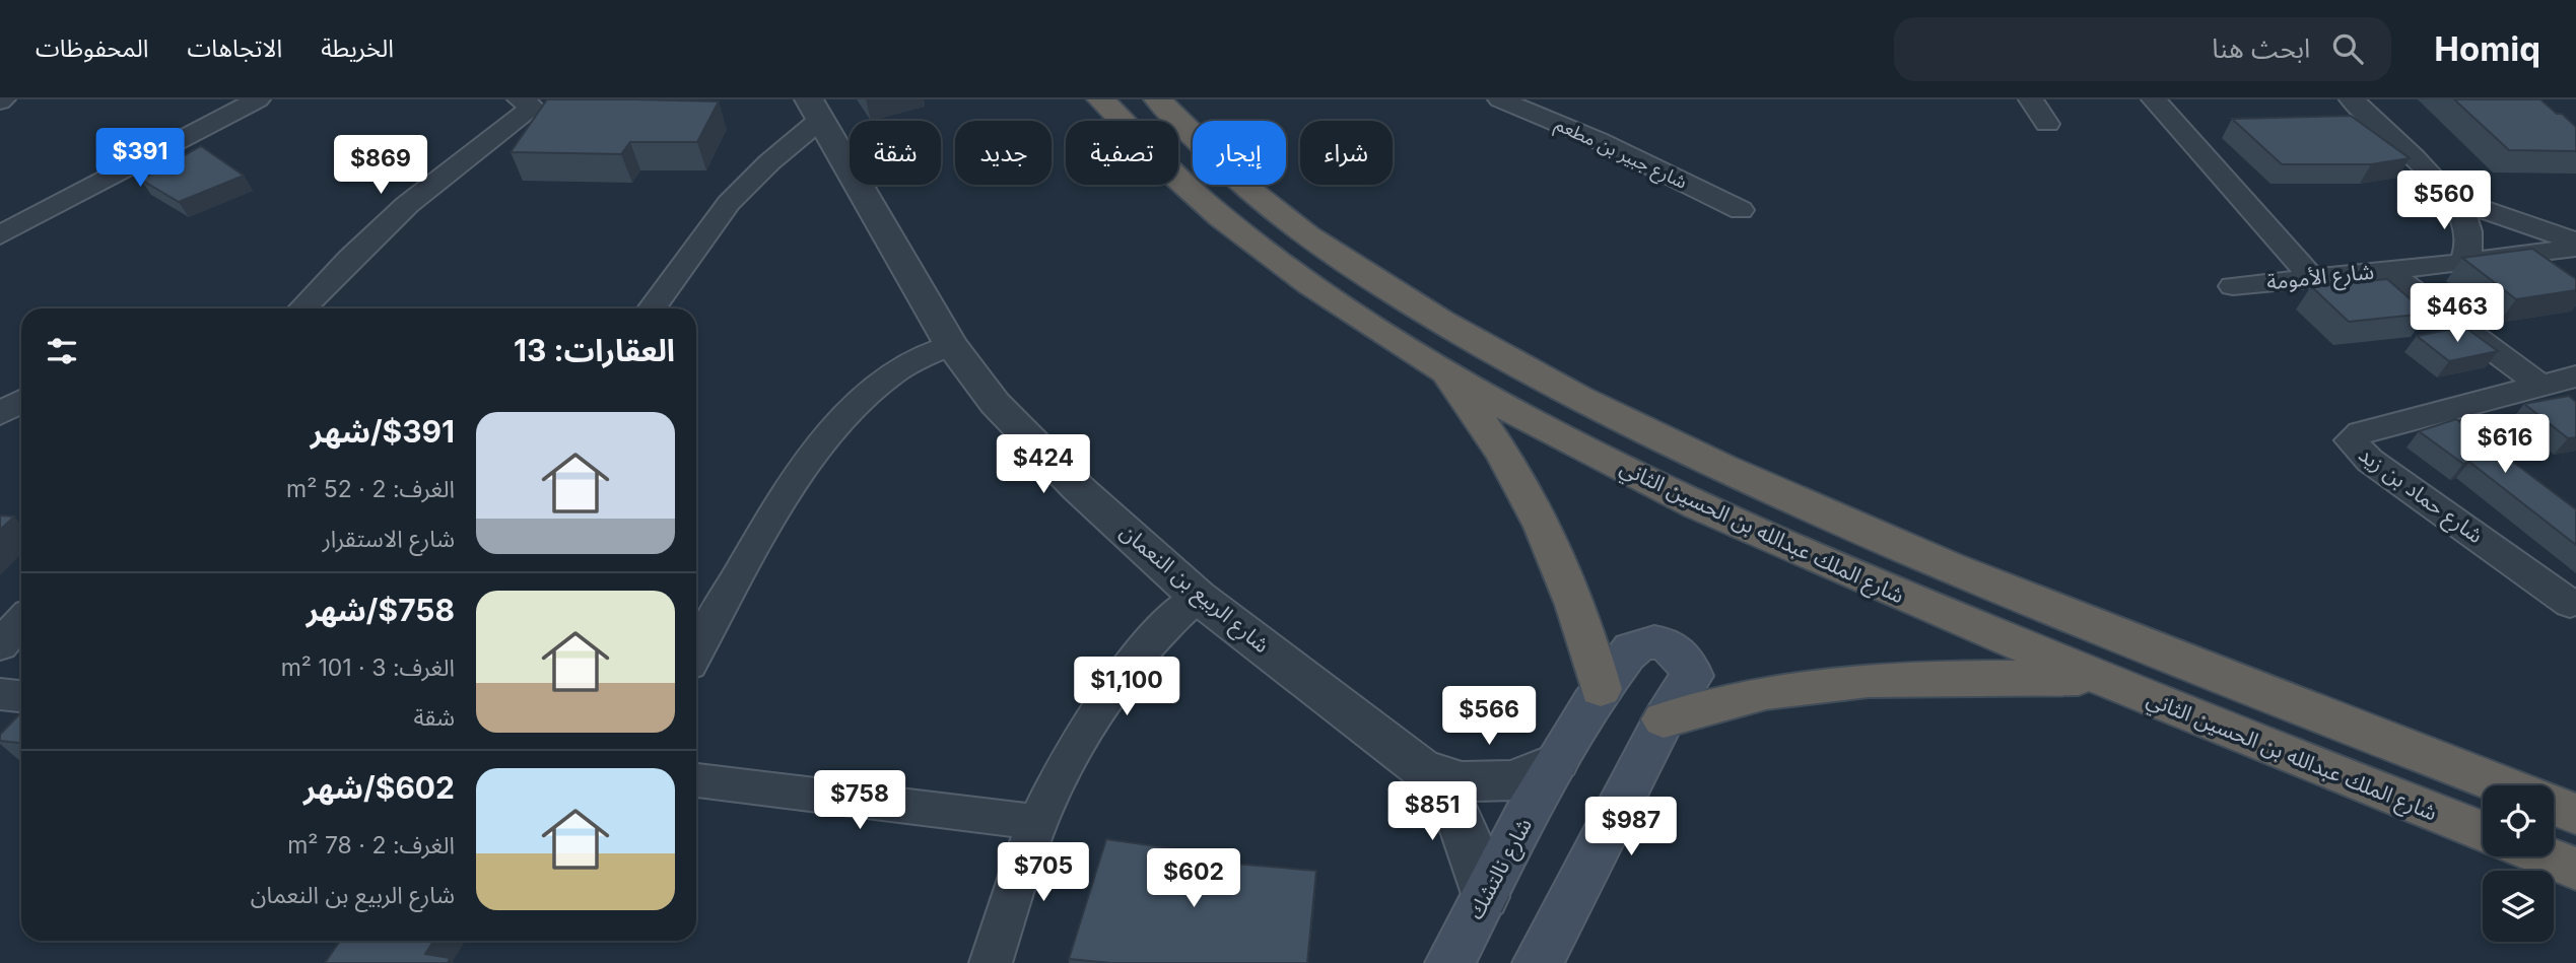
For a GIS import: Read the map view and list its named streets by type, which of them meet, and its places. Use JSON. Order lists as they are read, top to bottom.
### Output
{
  "streets": {
    "highway": ["شارع الملك عبدالله بن الحسين الثاني"],
    "main road": ["شارع نالتشك"],
    "street": [
      "شارع جبير بن مطعم",
      "شارع الأمومة",
      "شارع حماد بن زيد",
      "شارع الربيع بن النعمان"
    ]
  },
  "crossings": [
    ["شارع الربيع بن النعمان", "شارع نالتشك"]
  ],
  "page": {
    "header": "Homiq",
    "search": "ابحث هنا",
    "nav": ["الخريطة", "الاتجاهات", "المحفوظات"],
    "chip": [
      "شراء",
      "إيجار",
      "تصفية",
      "جديد",
      "شقة"
    ],
    "price": [
      "$391",
      "$869",
      "$560",
      "$463",
      "$616",
      "$424",
      "$1,100",
      "$566",
      "$758",
      "$851",
      "$987",
      "$705",
      "$602"
    ],
    "heading": "العقارات: 13",
    "list": [
      {
        "name": "$391/شهر",
        "note": "الغرف: 2 · 52 m² · شارع الاستقرار"
      },
      {
        "name": "$758/شهر",
        "note": "الغرف: 3 · 101 m² · شقة"
      },
      {
        "name": "$602/شهر",
        "note": "الغرف: 2 · 78 m² · شارع الربيع بن النعمان"
      }
    ]
  }
}
